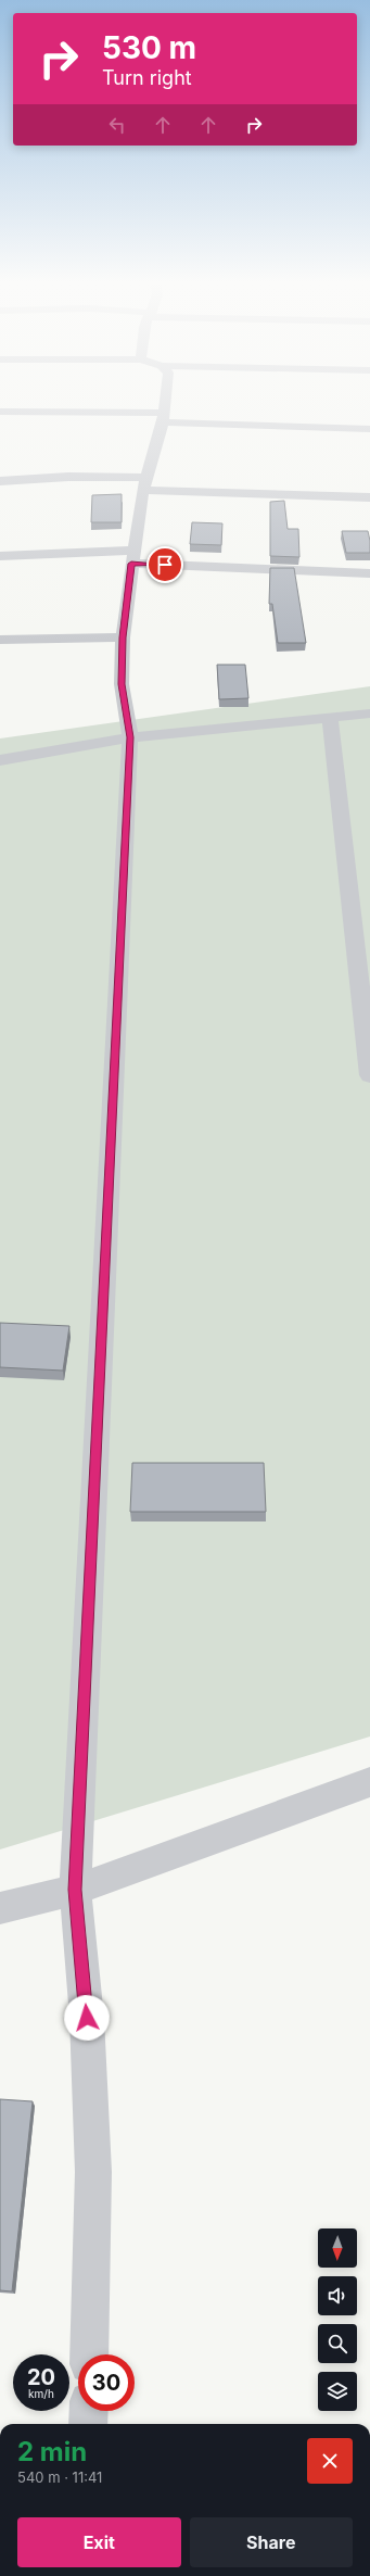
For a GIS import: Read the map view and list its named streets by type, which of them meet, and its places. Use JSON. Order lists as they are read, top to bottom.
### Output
{
  "north": "bottom",
  "page": {
    "turn": ["530 m", "Turn right"],
    "speed": "20 km/h",
    "limit": "30",
    "heading": ["2 min", "540 m · 11:41"],
    "buttons": ["Exit", "Share"]
  }
}
